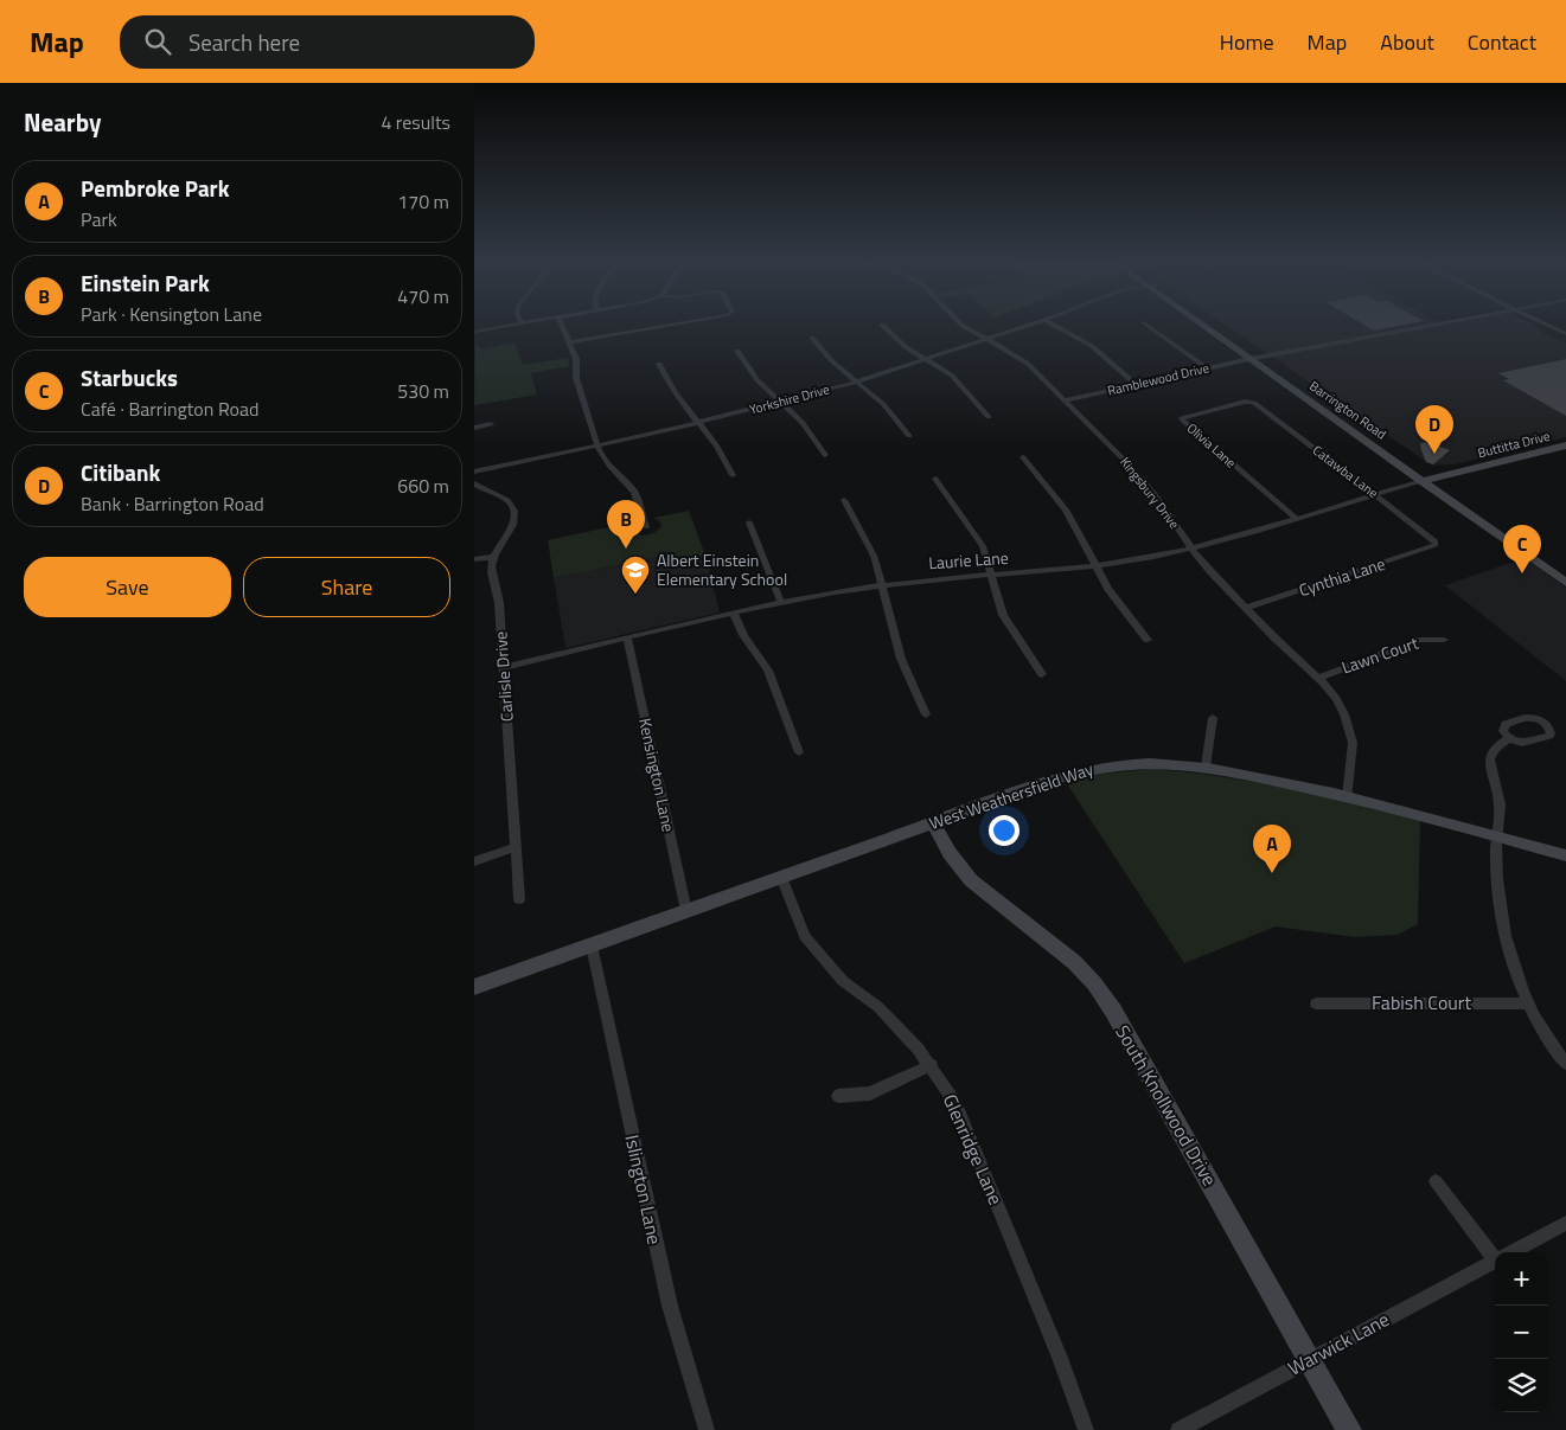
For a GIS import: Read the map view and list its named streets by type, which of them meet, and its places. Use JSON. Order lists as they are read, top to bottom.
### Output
{
  "streets": {
    "street": [
      "Ramblewood Drive",
      "Yorkshire Drive",
      "Barrington Road",
      "Buttitta Drive",
      "Olivia Lane",
      "Catawba Lane",
      "Kingsbury Drive",
      "Laurie Lane",
      "Cynthia Lane",
      "Lawn Court",
      "Carlisle Drive",
      "Kensington Lane",
      "West Weathersfield Way",
      "Fabish Court",
      "South Knollwood Drive",
      "Glenridge Lane",
      "Islington Lane",
      "Warwick Lane"
    ]
  },
  "crossings": [
    ["Ramblewood Drive", "Barrington Road"],
    ["Ramblewood Drive", "Kingsbury Drive"],
    ["Yorkshire Drive", "Kingsbury Drive"],
    ["Barrington Road", "Buttitta Drive"],
    ["Barrington Road", "Laurie Lane"],
    ["Buttitta Drive", "Laurie Lane"],
    ["Olivia Lane", "Catawba Lane"],
    ["Olivia Lane", "Laurie Lane"],
    ["Catawba Lane", "Laurie Lane"],
    ["Catawba Lane", "Cynthia Lane"],
    ["Kingsbury Drive", "Laurie Lane"],
    ["Kingsbury Drive", "Cynthia Lane"],
    ["Kingsbury Drive", "Lawn Court"],
    ["Kingsbury Drive", "West Weathersfield Way"],
    ["Laurie Lane", "Carlisle Drive"],
    ["Laurie Lane", "Kensington Lane"],
    ["Kensington Lane", "West Weathersfield Way"],
    ["West Weathersfield Way", "South Knollwood Drive"],
    ["West Weathersfield Way", "Glenridge Lane"],
    ["West Weathersfield Way", "Islington Lane"],
    ["South Knollwood Drive", "Warwick Lane"]
  ],
  "places": {
    "school or university": ["Albert Einstein Elementary School"]
  },
  "page": {
    "header": "Map",
    "search": "Search here",
    "nav": [
      "Home",
      "Map",
      "About",
      "Contact"
    ],
    "heading": ["Nearby", "4 results"],
    "list": [
      {
        "mark": "A",
        "name": "Pembroke Park",
        "note": "Park",
        "value": "170 m"
      },
      {
        "mark": "B",
        "name": "Einstein Park",
        "note": "Park · Kensington Lane",
        "value": "470 m"
      },
      {
        "mark": "C",
        "name": "Starbucks",
        "note": "Café · Barrington Road",
        "value": "530 m"
      },
      {
        "mark": "D",
        "name": "Citibank",
        "note": "Bank · Barrington Road",
        "value": "660 m"
      }
    ],
    "pins": [
      "D",
      "B",
      "C",
      "A"
    ],
    "buttons": ["Save", "Share"],
    "map_buttons": ["+", "−"]
  }
}
